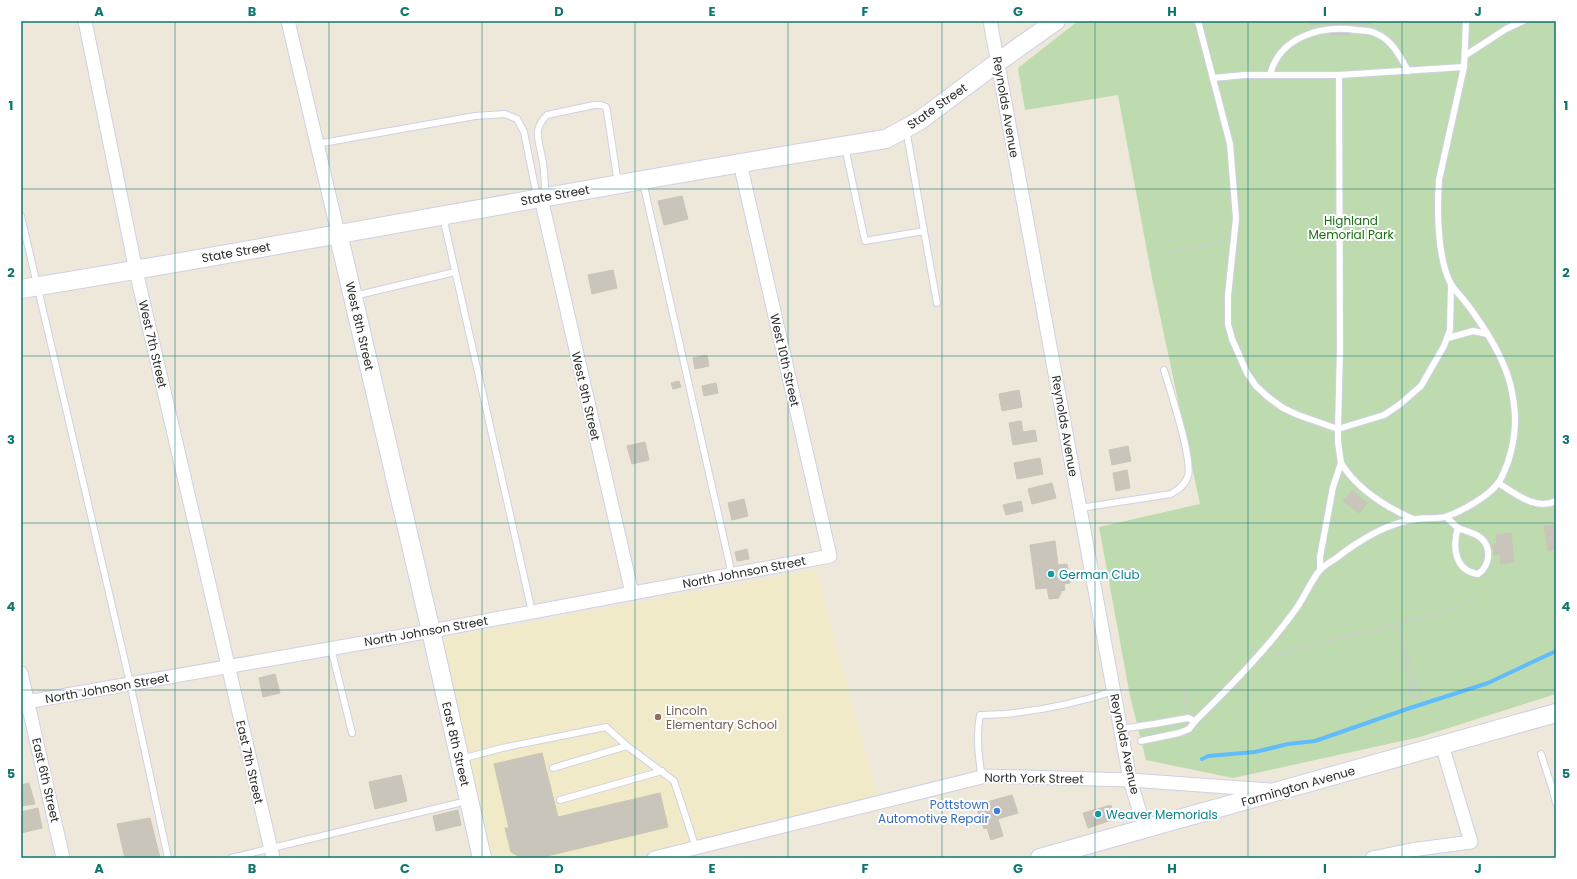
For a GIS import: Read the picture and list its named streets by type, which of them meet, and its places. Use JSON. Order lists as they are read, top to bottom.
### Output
{
  "streets": {
    "street": [
      "State Street",
      "Reynolds Avenue",
      "West 8th Street",
      "West 7th Street",
      "West 10th Street",
      "West 9th Street",
      "North Johnson Street",
      "East 8th Street",
      "East 7th Street",
      "North York Street",
      "East 6th Street",
      "Farmington Avenue"
    ]
  },
  "crossings": [
    ["State Street", "Reynolds Avenue"],
    ["State Street", "West 8th Street"],
    ["State Street", "West 7th Street"],
    ["State Street", "West 10th Street"],
    ["State Street", "West 9th Street"],
    ["Reynolds Avenue", "North York Street"],
    ["Reynolds Avenue", "Farmington Avenue"],
    ["West 8th Street", "North Johnson Street"],
    ["West 8th Street", "East 8th Street"],
    ["West 7th Street", "North Johnson Street"],
    ["West 7th Street", "East 7th Street"],
    ["West 10th Street", "North Johnson Street"],
    ["West 9th Street", "North Johnson Street"],
    ["North Johnson Street", "East 8th Street"],
    ["North Johnson Street", "East 7th Street"],
    ["North Johnson Street", "East 6th Street"],
    ["North York Street", "Farmington Avenue"]
  ],
  "parks": ["Highland Memorial Park"],
  "places": [
    "German Club",
    "Lincoln Elementary School",
    "Pottstown Automotive Repair",
    "Weaver Memorials"
  ],
  "grid": {
    "columns": [
      "A",
      "B",
      "C",
      "D",
      "E",
      "F",
      "G",
      "H",
      "I",
      "J"
    ],
    "rows": [
      "1",
      "2",
      "3",
      "4",
      "5"
    ]
  }
}
